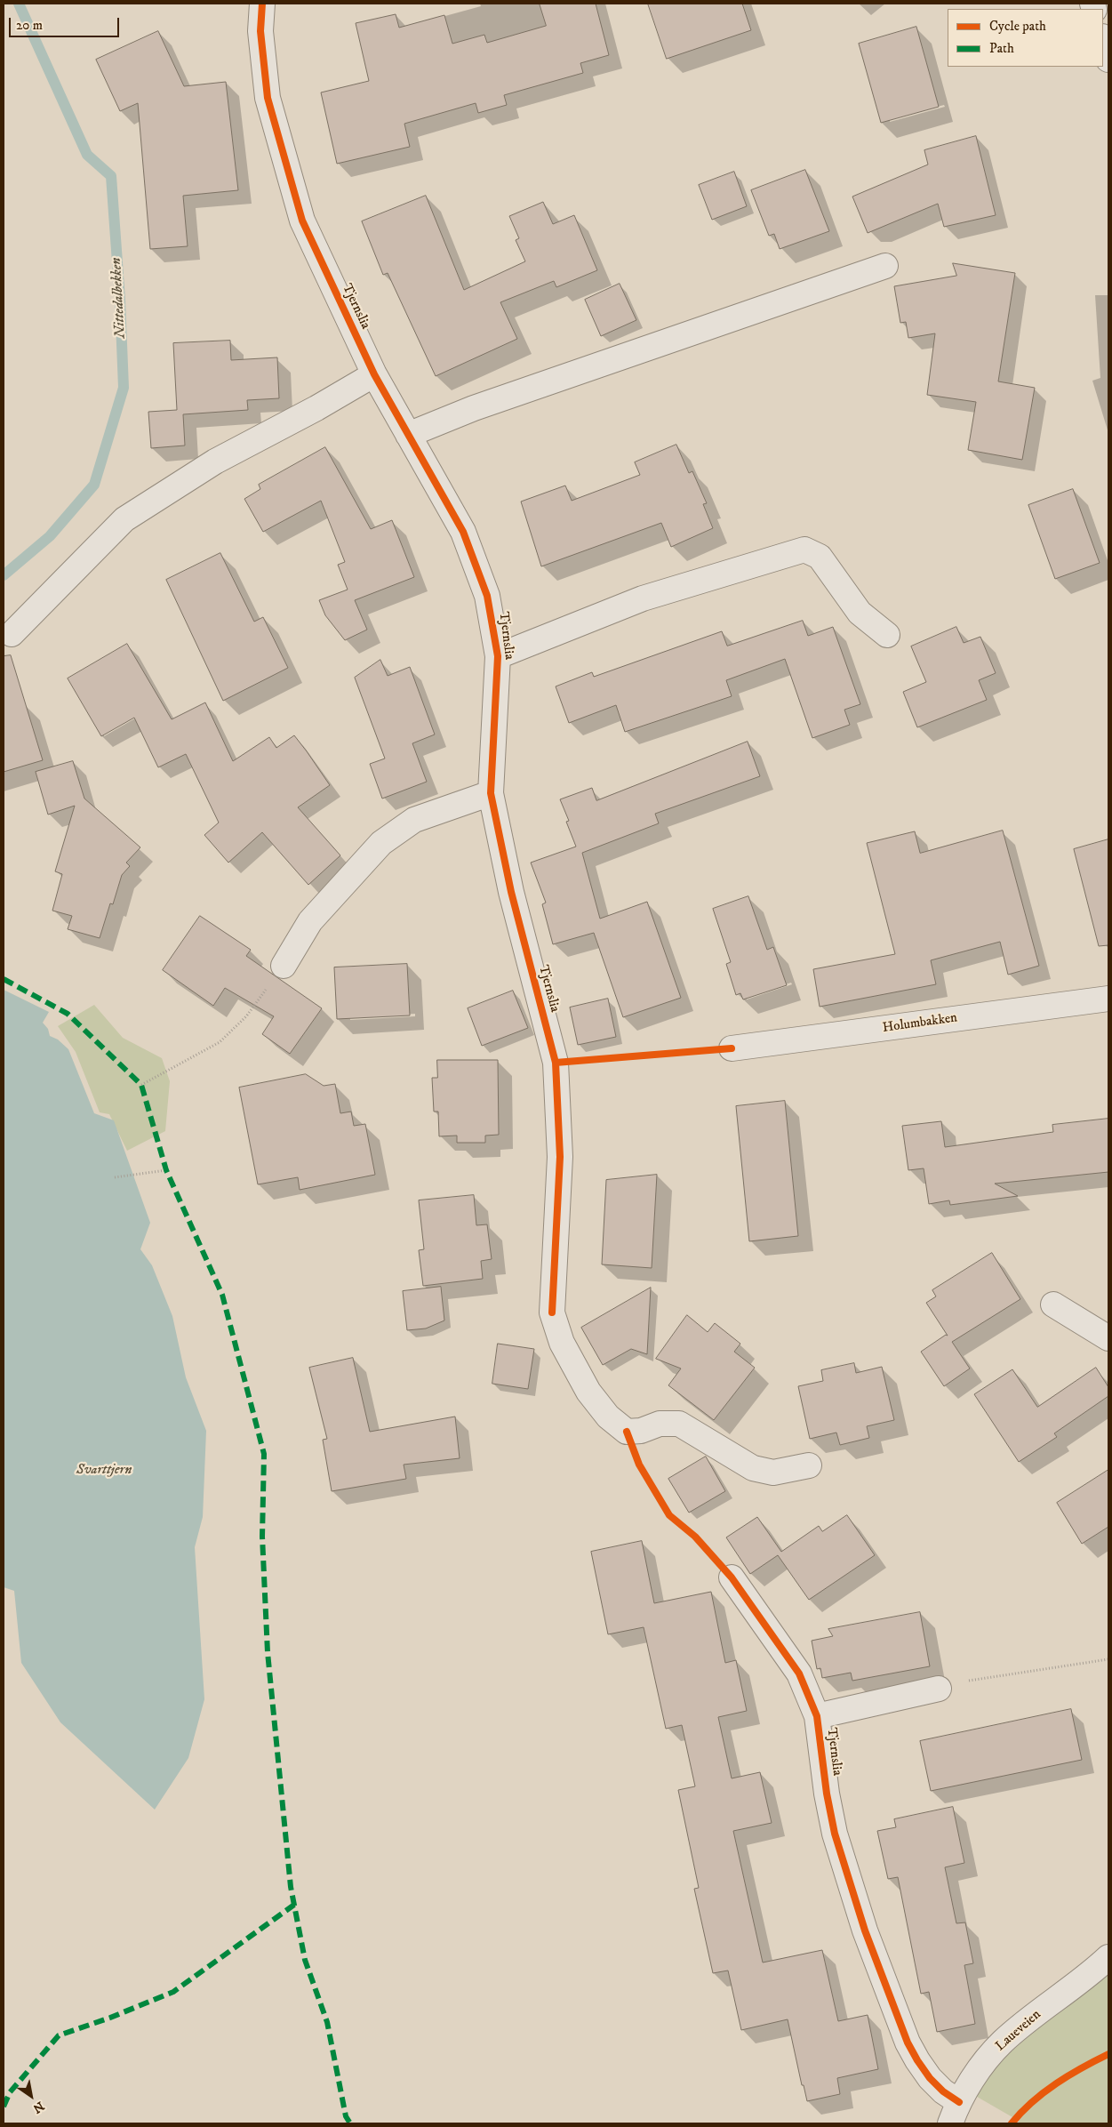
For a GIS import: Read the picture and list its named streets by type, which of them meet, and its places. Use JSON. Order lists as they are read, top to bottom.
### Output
{
  "streets": {
    "street": ["Tjernslia", "Holumbakken", "Laueveien"]
  },
  "crossings": [
    ["Tjernslia", "Laueveien"]
  ],
  "water": ["Nittedalbekken", "Svarttjern"],
  "legend": ["Cycle path", "Path"],
  "scale_bar": "20 m",
  "north": "bottom right"
}
